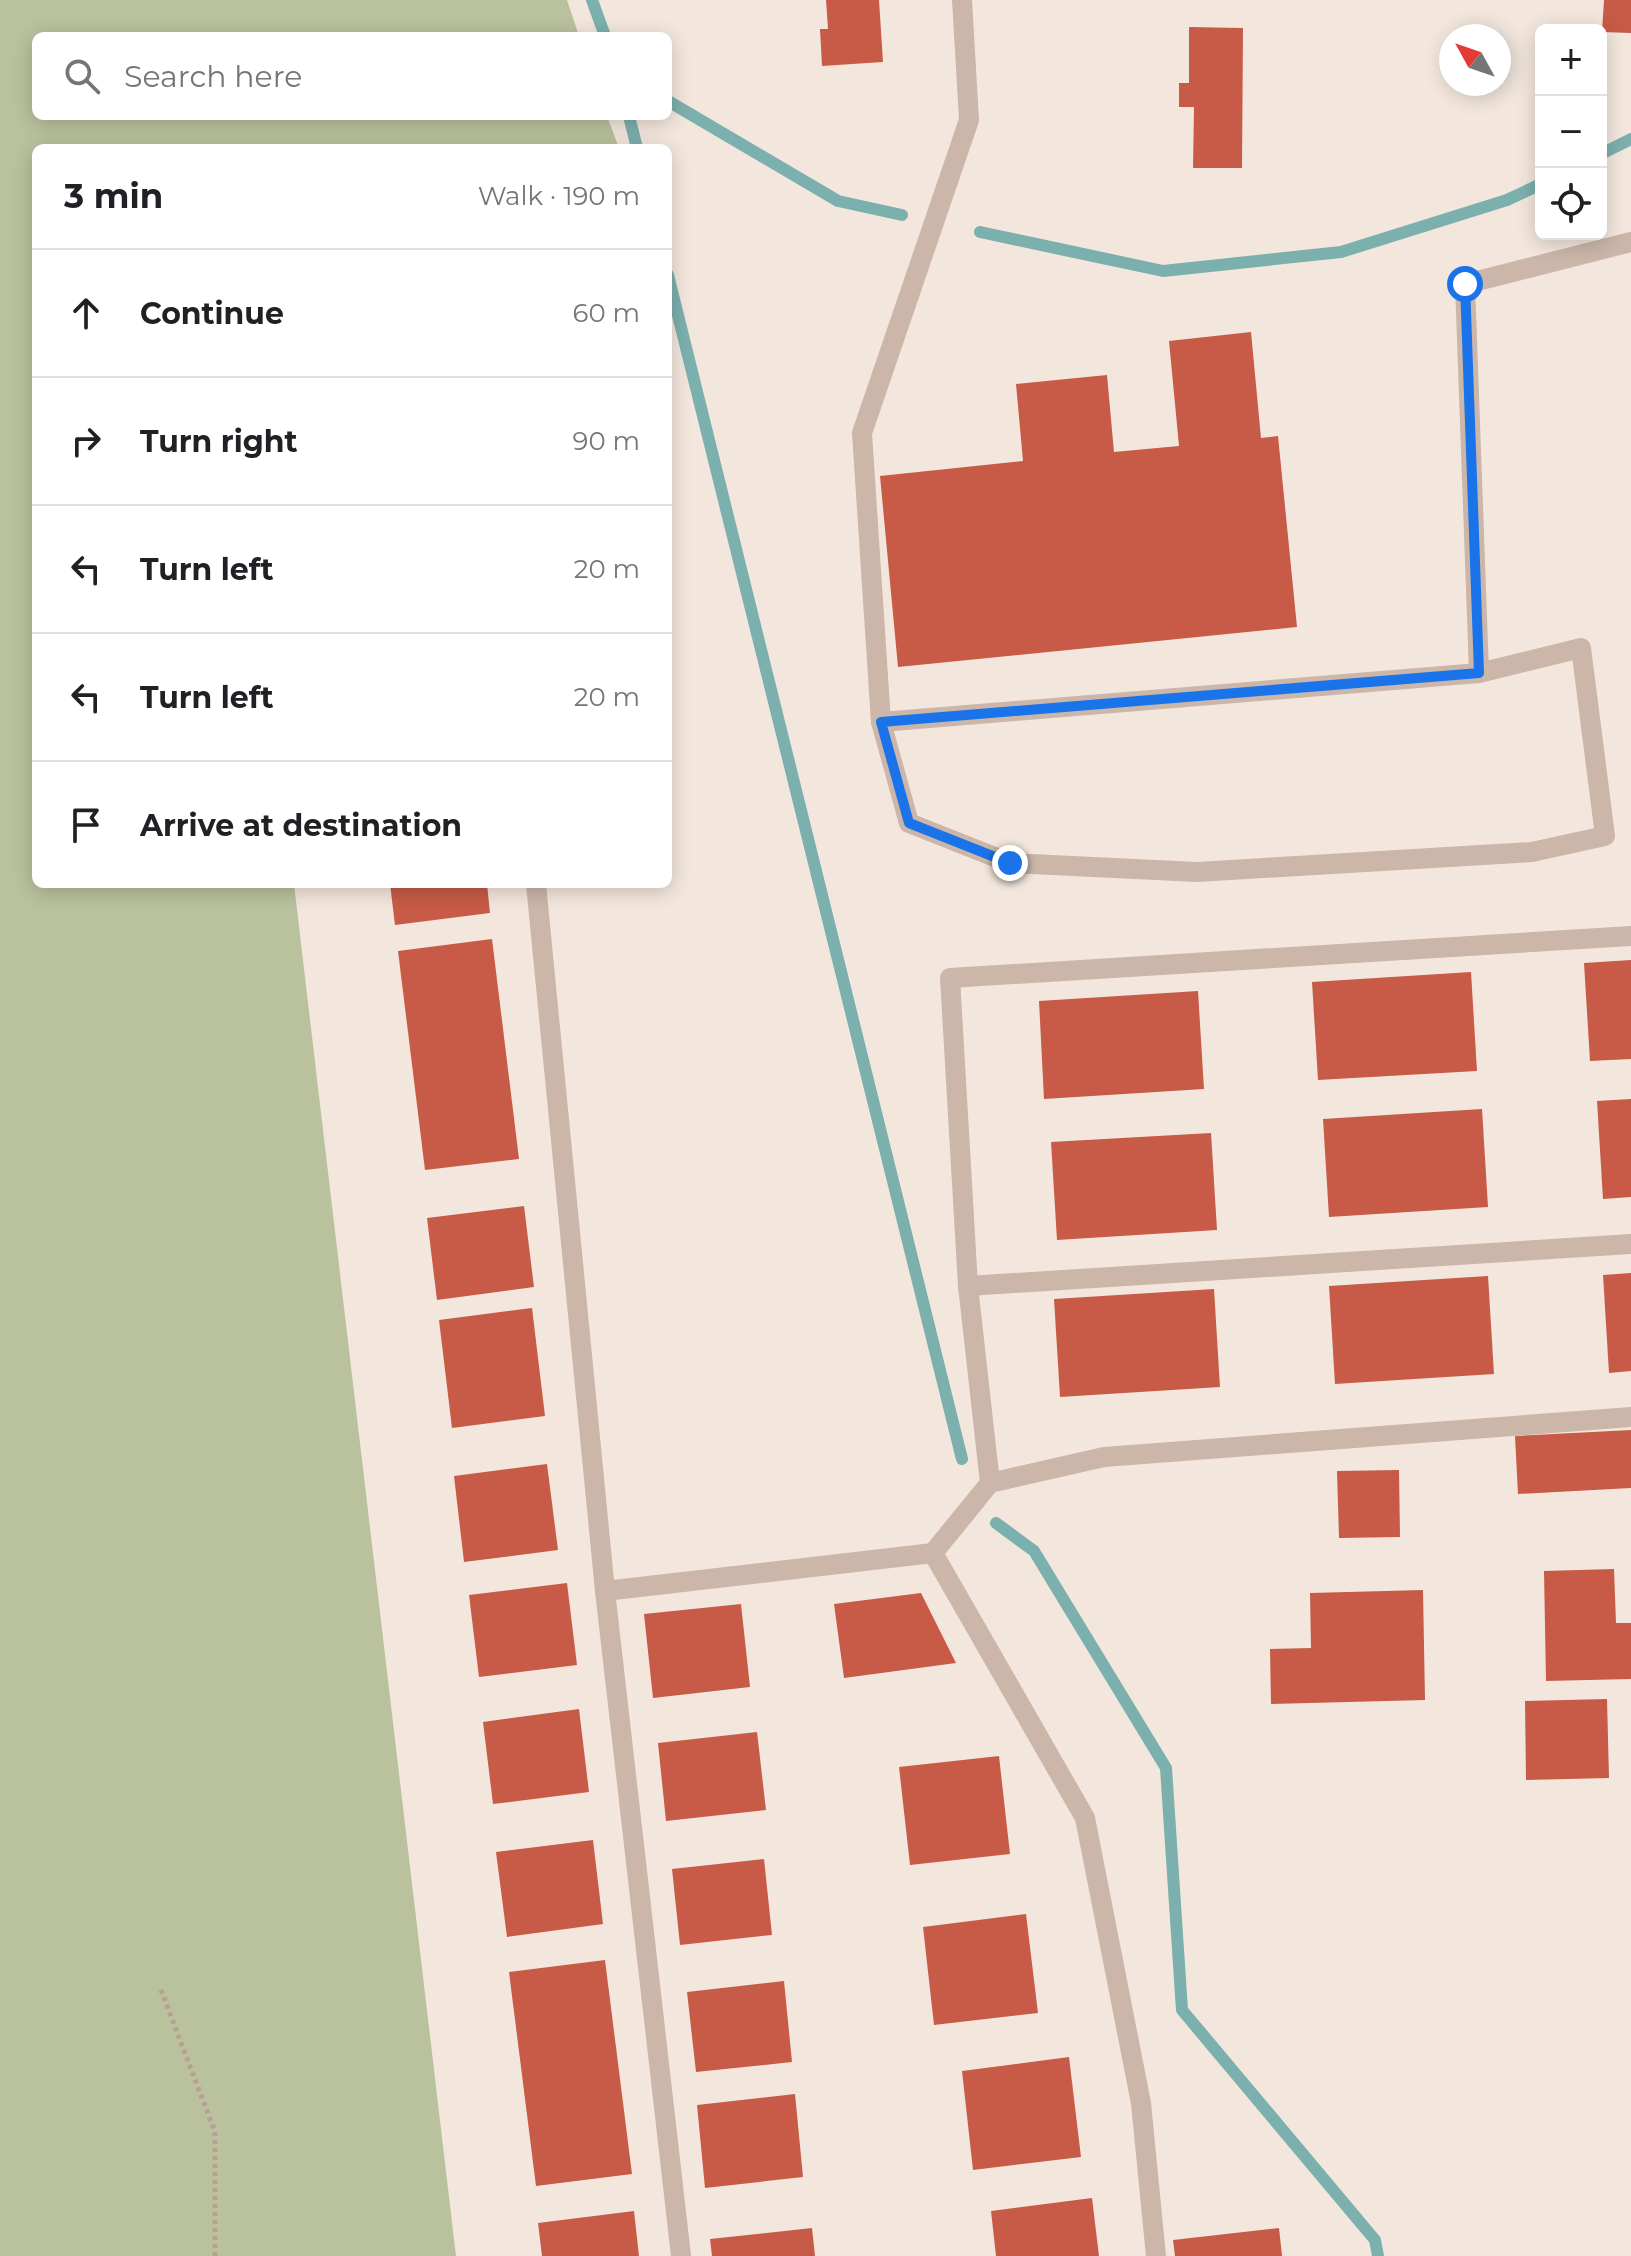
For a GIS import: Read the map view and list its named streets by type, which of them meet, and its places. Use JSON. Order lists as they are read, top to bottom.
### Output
{
  "north": "top left",
  "page": {
    "map_buttons": ["+", "−"],
    "search": "Search here",
    "heading": ["3 min", "Walk · 190 m"],
    "list": [
      ["Continue", "60 m"],
      ["Turn right", "90 m"],
      ["Turn left", "20 m"],
      ["Turn left", "20 m"],
      "Arrive at destination"
    ]
  }
}
